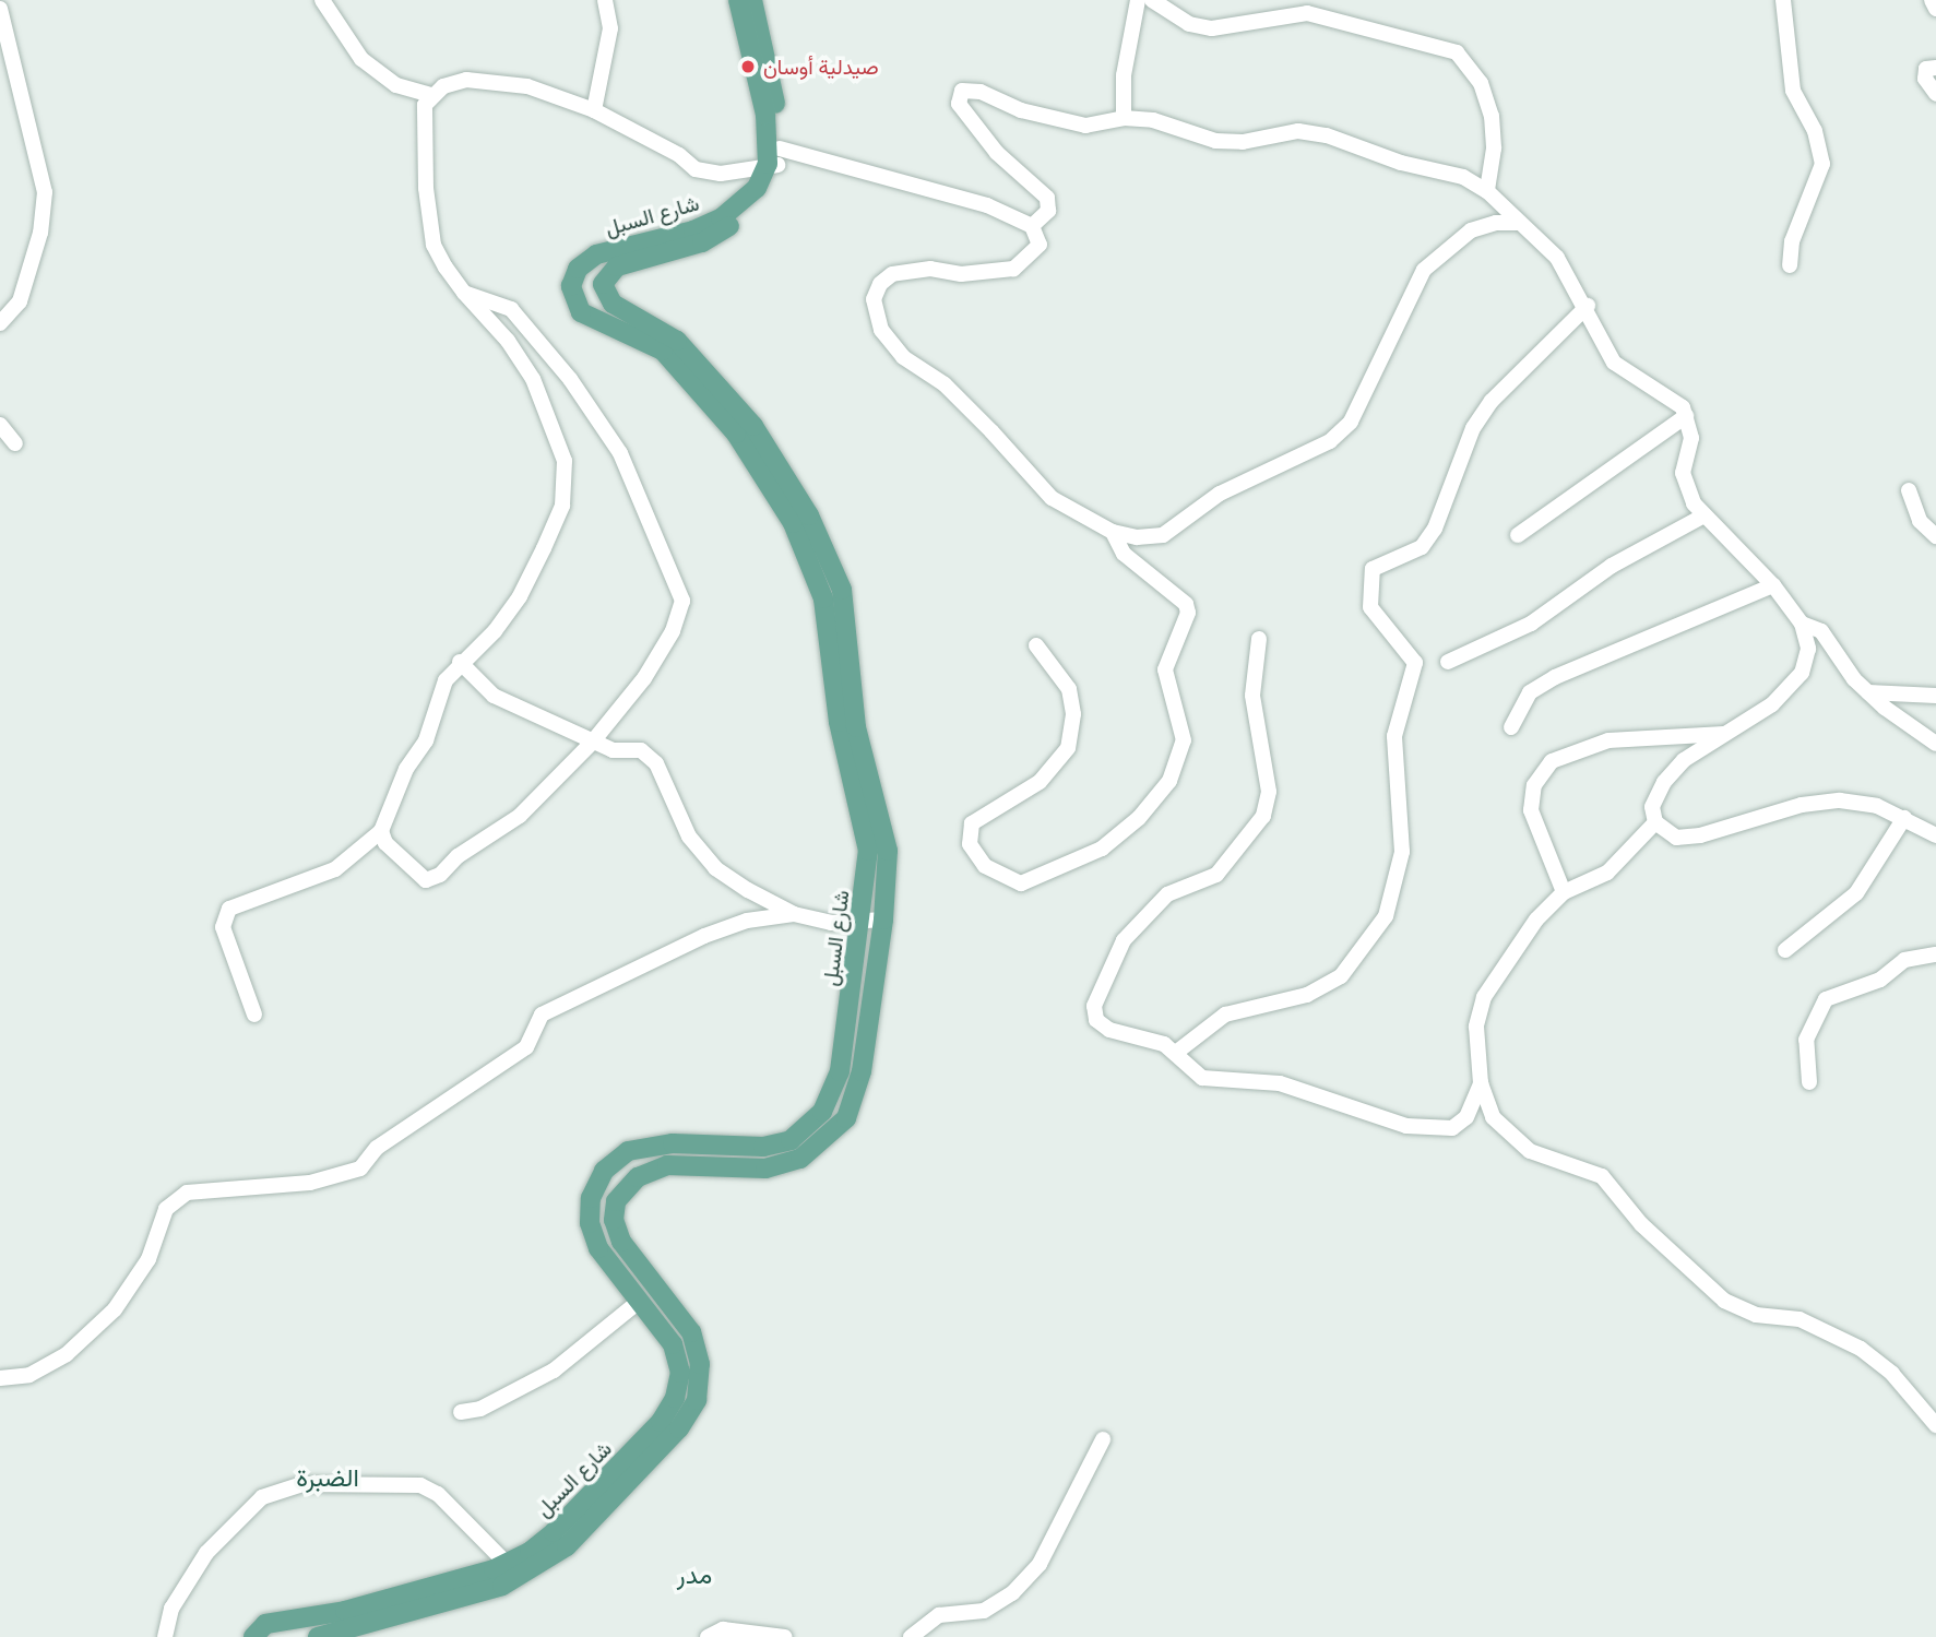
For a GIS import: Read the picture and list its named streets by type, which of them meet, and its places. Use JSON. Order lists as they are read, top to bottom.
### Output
{
  "streets": {
    "main road": ["شارع السبل"]
  },
  "districts": ["الضبرة", "مدر"],
  "places": ["صيدلية أوسان"]
}
